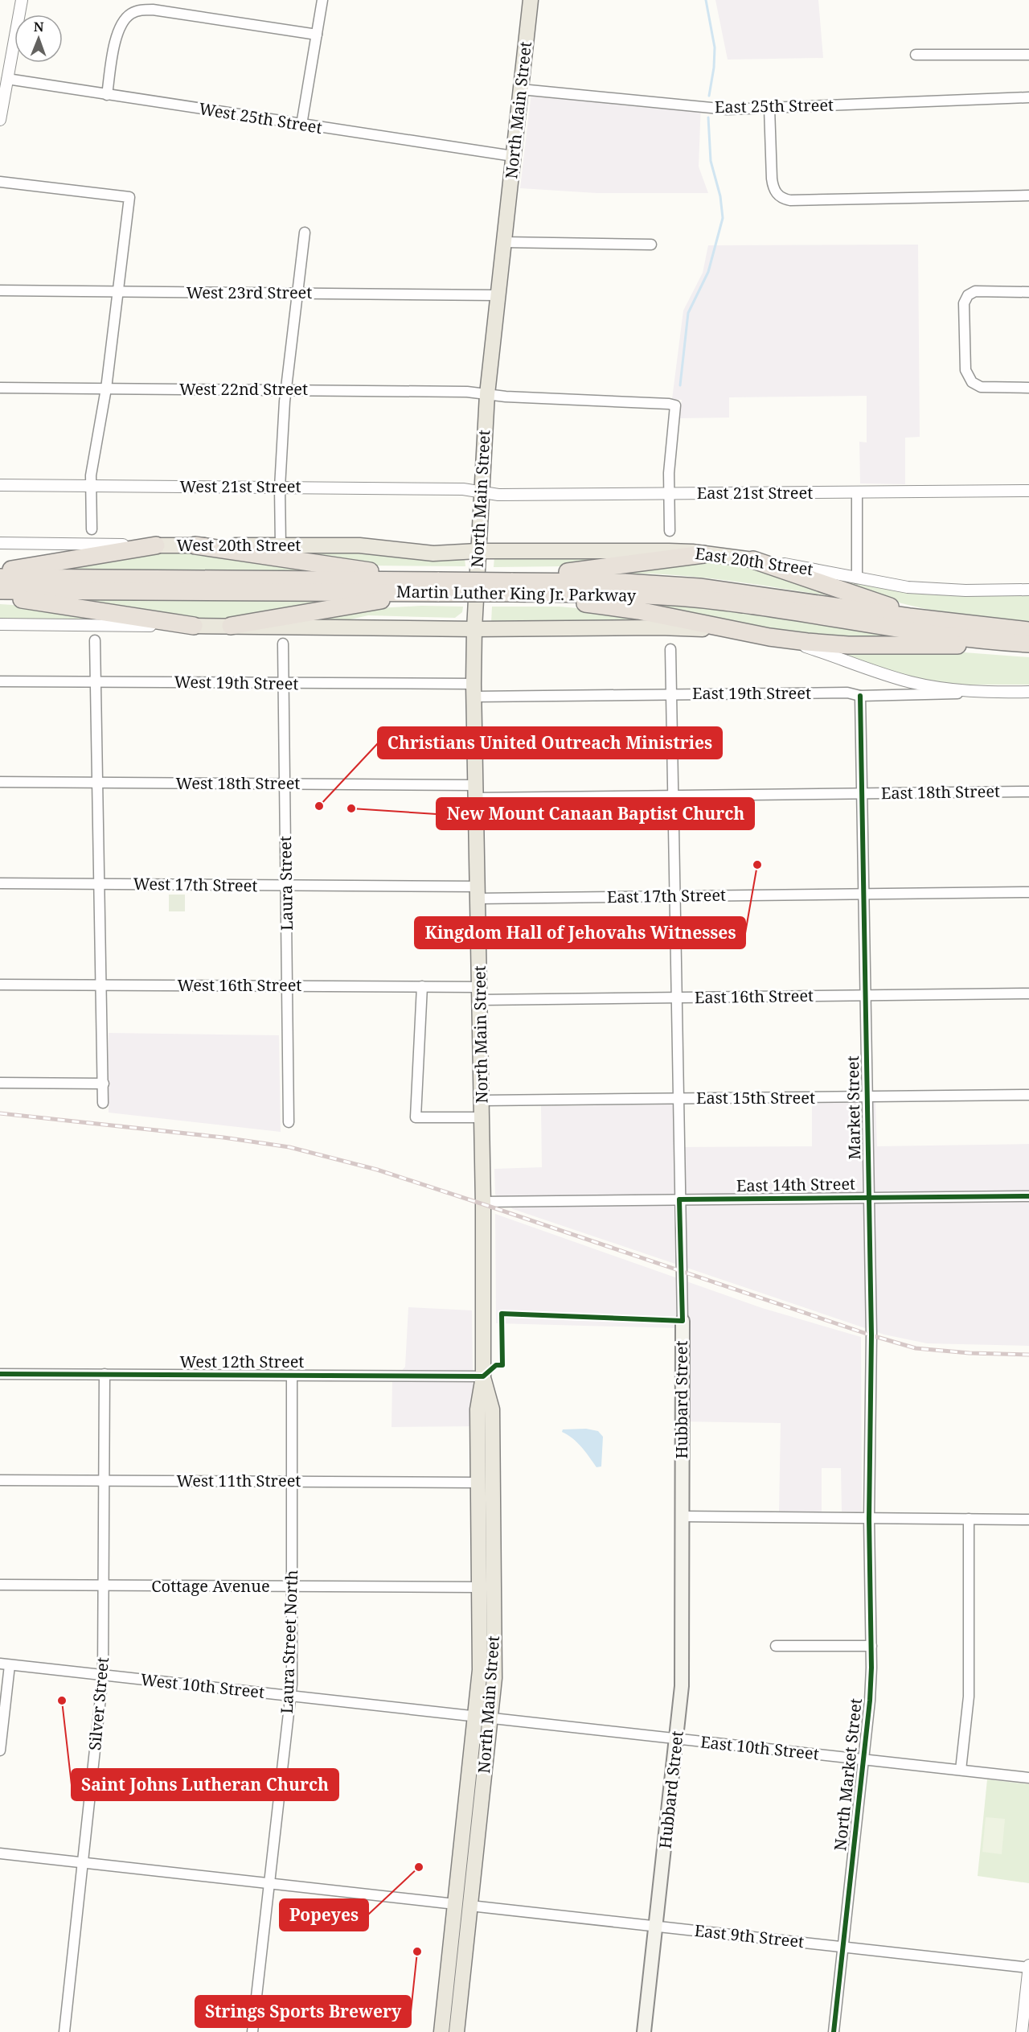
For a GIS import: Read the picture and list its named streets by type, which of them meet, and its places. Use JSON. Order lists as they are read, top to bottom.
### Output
{
  "streets": {
    "highway": ["Martin Luther King Jr. Parkway"],
    "main road": [
      "North Main Street",
      "West 20th Street",
      "East 20th Street",
      "Hubbard Street"
    ],
    "street": [
      "East 25th Street",
      "West 25th Street",
      "West 23rd Street",
      "West 22nd Street",
      "West 21st Street",
      "East 21st Street",
      "West 19th Street",
      "East 19th Street",
      "West 18th Street",
      "East 18th Street",
      "Laura Street",
      "West 17th Street",
      "East 17th Street",
      "West 16th Street",
      "East 16th Street",
      "East 15th Street",
      "Market Street",
      "East 14th Street",
      "West 12th Street",
      "West 11th Street",
      "Cottage Avenue",
      "Laura Street North",
      "West 10th Street",
      "Silver Street",
      "East 10th Street",
      "North Market Street",
      "East 9th Street"
    ]
  },
  "crossings": [
    ["East 25th Street", "North Main Street"],
    ["North Main Street", "West 25th Street"],
    ["North Main Street", "West 23rd Street"],
    ["North Main Street", "West 22nd Street"],
    ["North Main Street", "West 21st Street"],
    ["North Main Street", "East 21st Street"],
    ["North Main Street", "West 20th Street"],
    ["North Main Street", "East 20th Street"],
    ["North Main Street", "West 19th Street"],
    ["North Main Street", "East 19th Street"],
    ["North Main Street", "West 18th Street"],
    ["North Main Street", "East 18th Street"],
    ["North Main Street", "West 17th Street"],
    ["North Main Street", "East 17th Street"],
    ["North Main Street", "West 16th Street"],
    ["North Main Street", "East 16th Street"],
    ["North Main Street", "East 15th Street"],
    ["North Main Street", "East 14th Street"],
    ["North Main Street", "West 12th Street"],
    ["North Main Street", "West 11th Street"],
    ["North Main Street", "Cottage Avenue"],
    ["North Main Street", "West 10th Street"],
    ["North Main Street", "East 10th Street"],
    ["North Main Street", "East 9th Street"],
    ["West 22nd Street", "East 21st Street"],
    ["West 21st Street", "East 21st Street"],
    ["West 20th Street", "East 20th Street"],
    ["West 19th Street", "East 19th Street"],
    ["West 19th Street", "Laura Street"],
    ["East 19th Street", "Market Street"],
    ["East 19th Street", "Hubbard Street"],
    ["West 18th Street", "East 18th Street"],
    ["West 18th Street", "Laura Street"],
    ["East 18th Street", "Market Street"],
    ["East 18th Street", "Hubbard Street"],
    ["Laura Street", "West 17th Street"],
    ["Laura Street", "West 16th Street"],
    ["West 17th Street", "East 17th Street"],
    ["East 17th Street", "Market Street"],
    ["East 17th Street", "Hubbard Street"],
    ["West 16th Street", "East 16th Street"],
    ["East 16th Street", "Market Street"],
    ["East 16th Street", "Hubbard Street"],
    ["East 15th Street", "Market Street"],
    ["East 15th Street", "Hubbard Street"],
    ["Market Street", "East 14th Street"],
    ["Market Street", "North Market Street"],
    ["East 14th Street", "Hubbard Street"],
    ["West 12th Street", "Laura Street North"],
    ["West 12th Street", "Silver Street"],
    ["Hubbard Street", "East 10th Street"],
    ["Hubbard Street", "East 9th Street"],
    ["West 11th Street", "Laura Street North"],
    ["West 11th Street", "Silver Street"],
    ["Cottage Avenue", "Laura Street North"],
    ["Cottage Avenue", "Silver Street"],
    ["Laura Street North", "West 10th Street"],
    ["West 10th Street", "Silver Street"],
    ["West 10th Street", "East 10th Street"],
    ["East 10th Street", "North Market Street"],
    ["North Market Street", "East 9th Street"]
  ],
  "places": [
    "Christians United Outreach Ministries",
    "New Mount Canaan Baptist Church",
    "Kingdom Hall of Jehovahs Witnesses",
    "Saint Johns Lutheran Church",
    "Popeyes",
    "Strings Sports Brewery"
  ],
  "north": "top"
}
